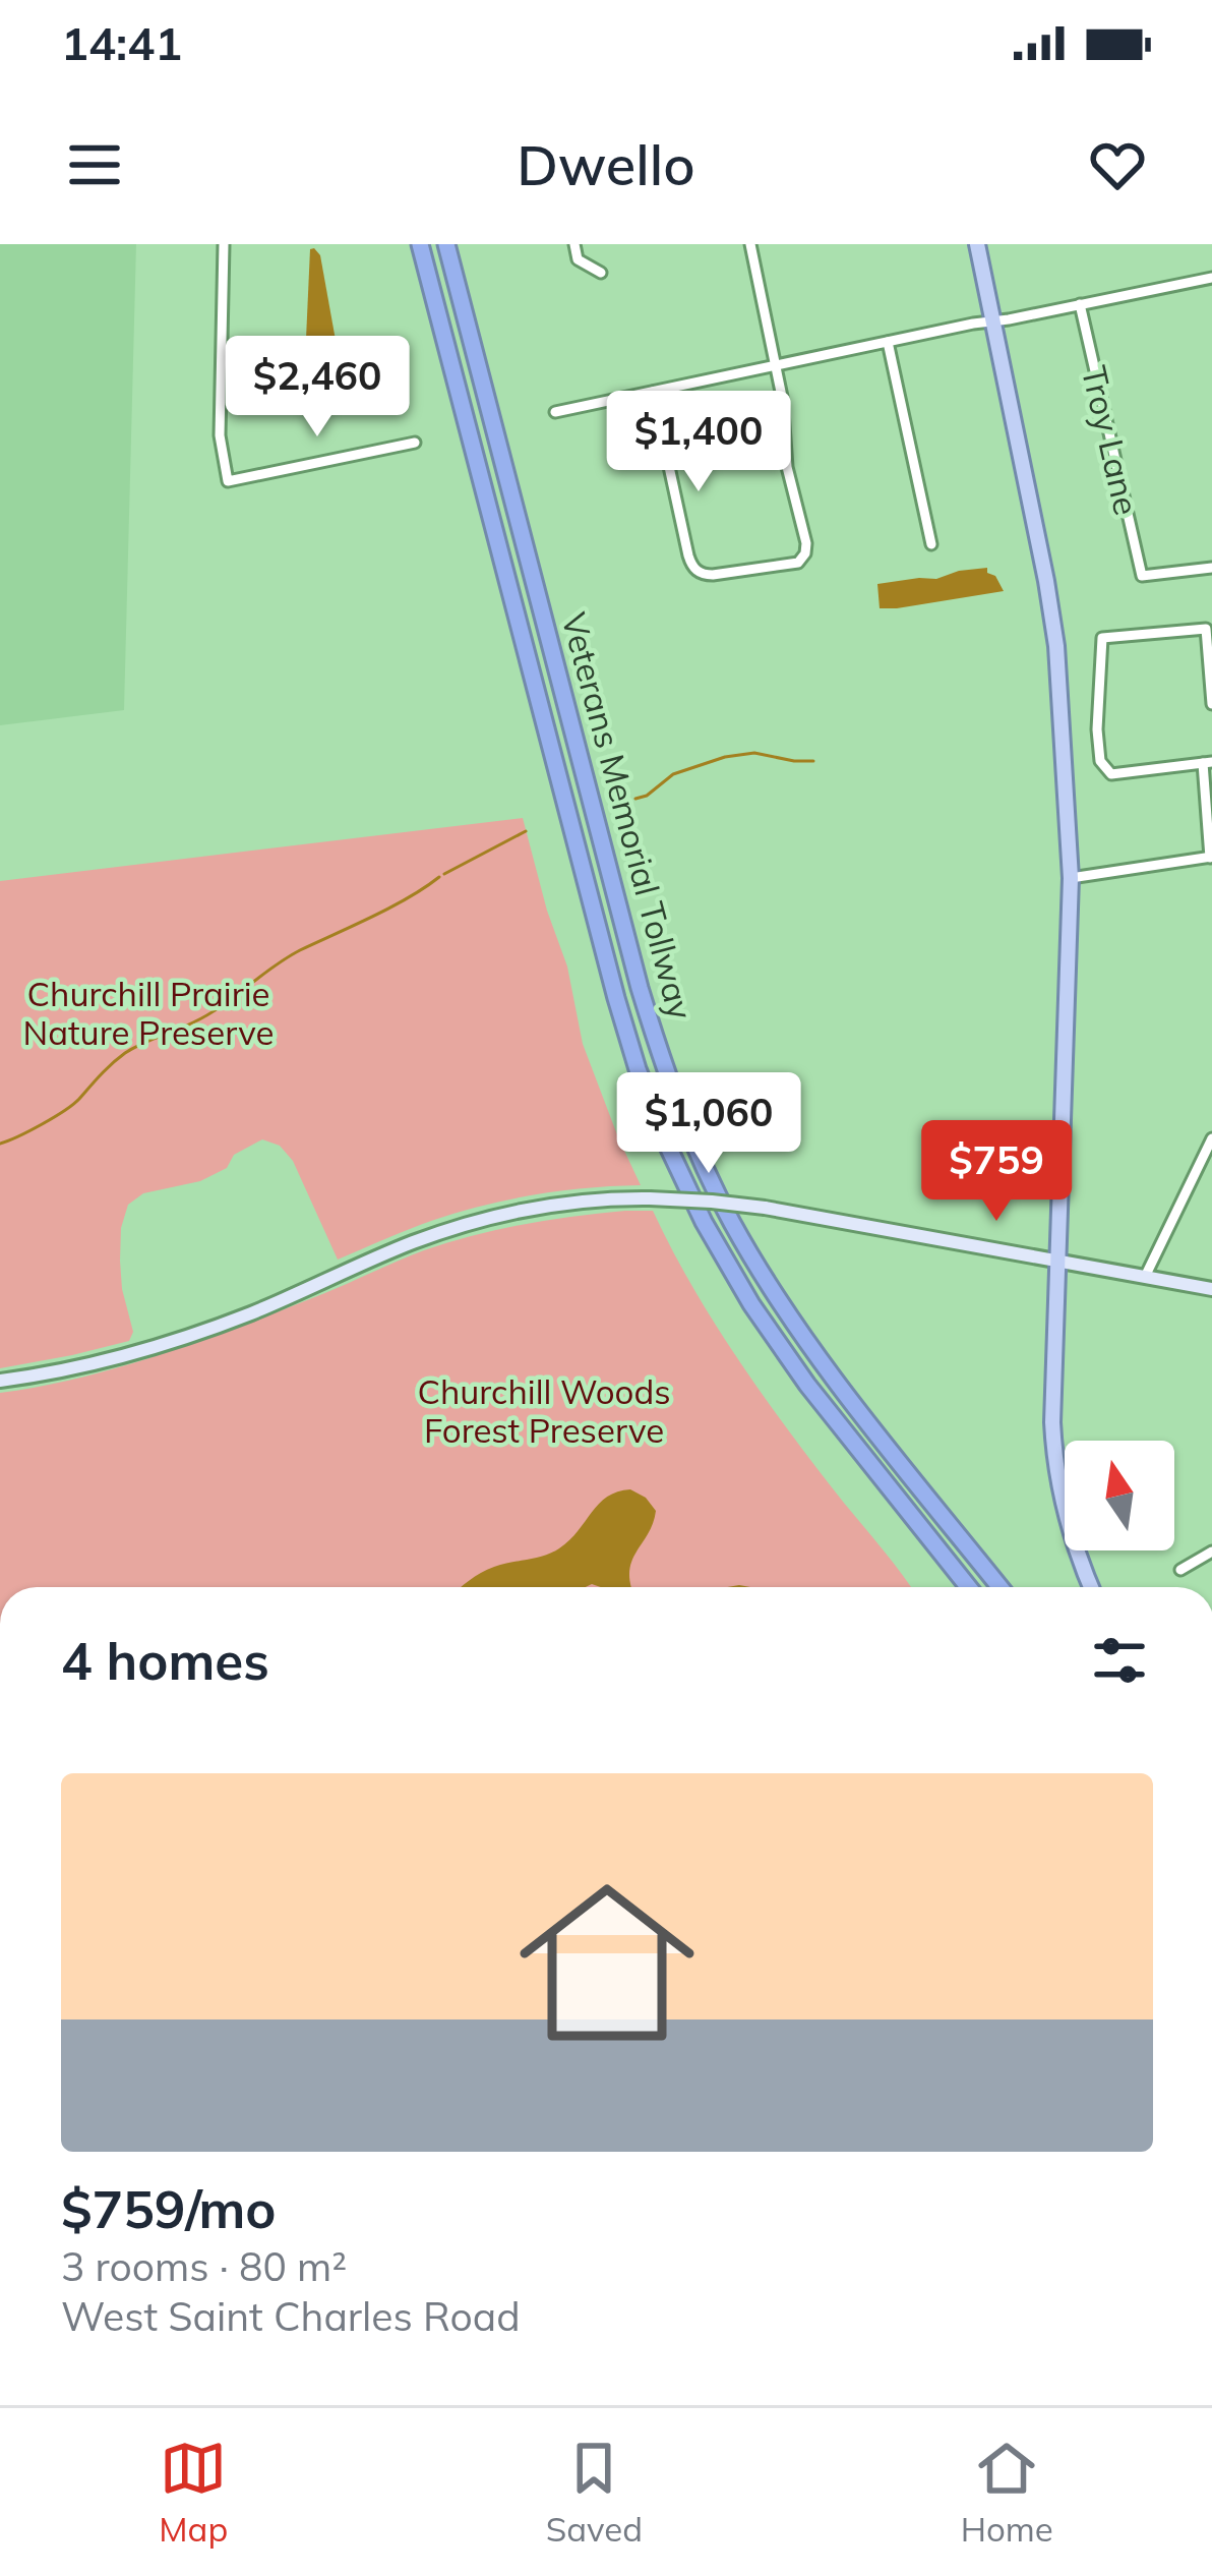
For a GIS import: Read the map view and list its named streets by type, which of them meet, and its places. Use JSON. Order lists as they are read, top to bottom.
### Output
{
  "streets": {
    "highway": ["Veterans Memorial Tollway"],
    "street": ["Troy Lane"]
  },
  "parks": ["Churchill Prairie Nature Preserve", "Churchill Woods Forest Preserve"],
  "north": "top",
  "page": {
    "status": "14:41",
    "header": "Dwello",
    "price": [
      "$2,460",
      "$1,400",
      "$1,060",
      "$759"
    ],
    "heading": "4 homes",
    "list": [
      {
        "name": "$759/mo",
        "note": "3 rooms · 80 m² · West Saint Charles Road"
      }
    ],
    "tabs": ["Map", "Saved", "Home"]
  }
}
